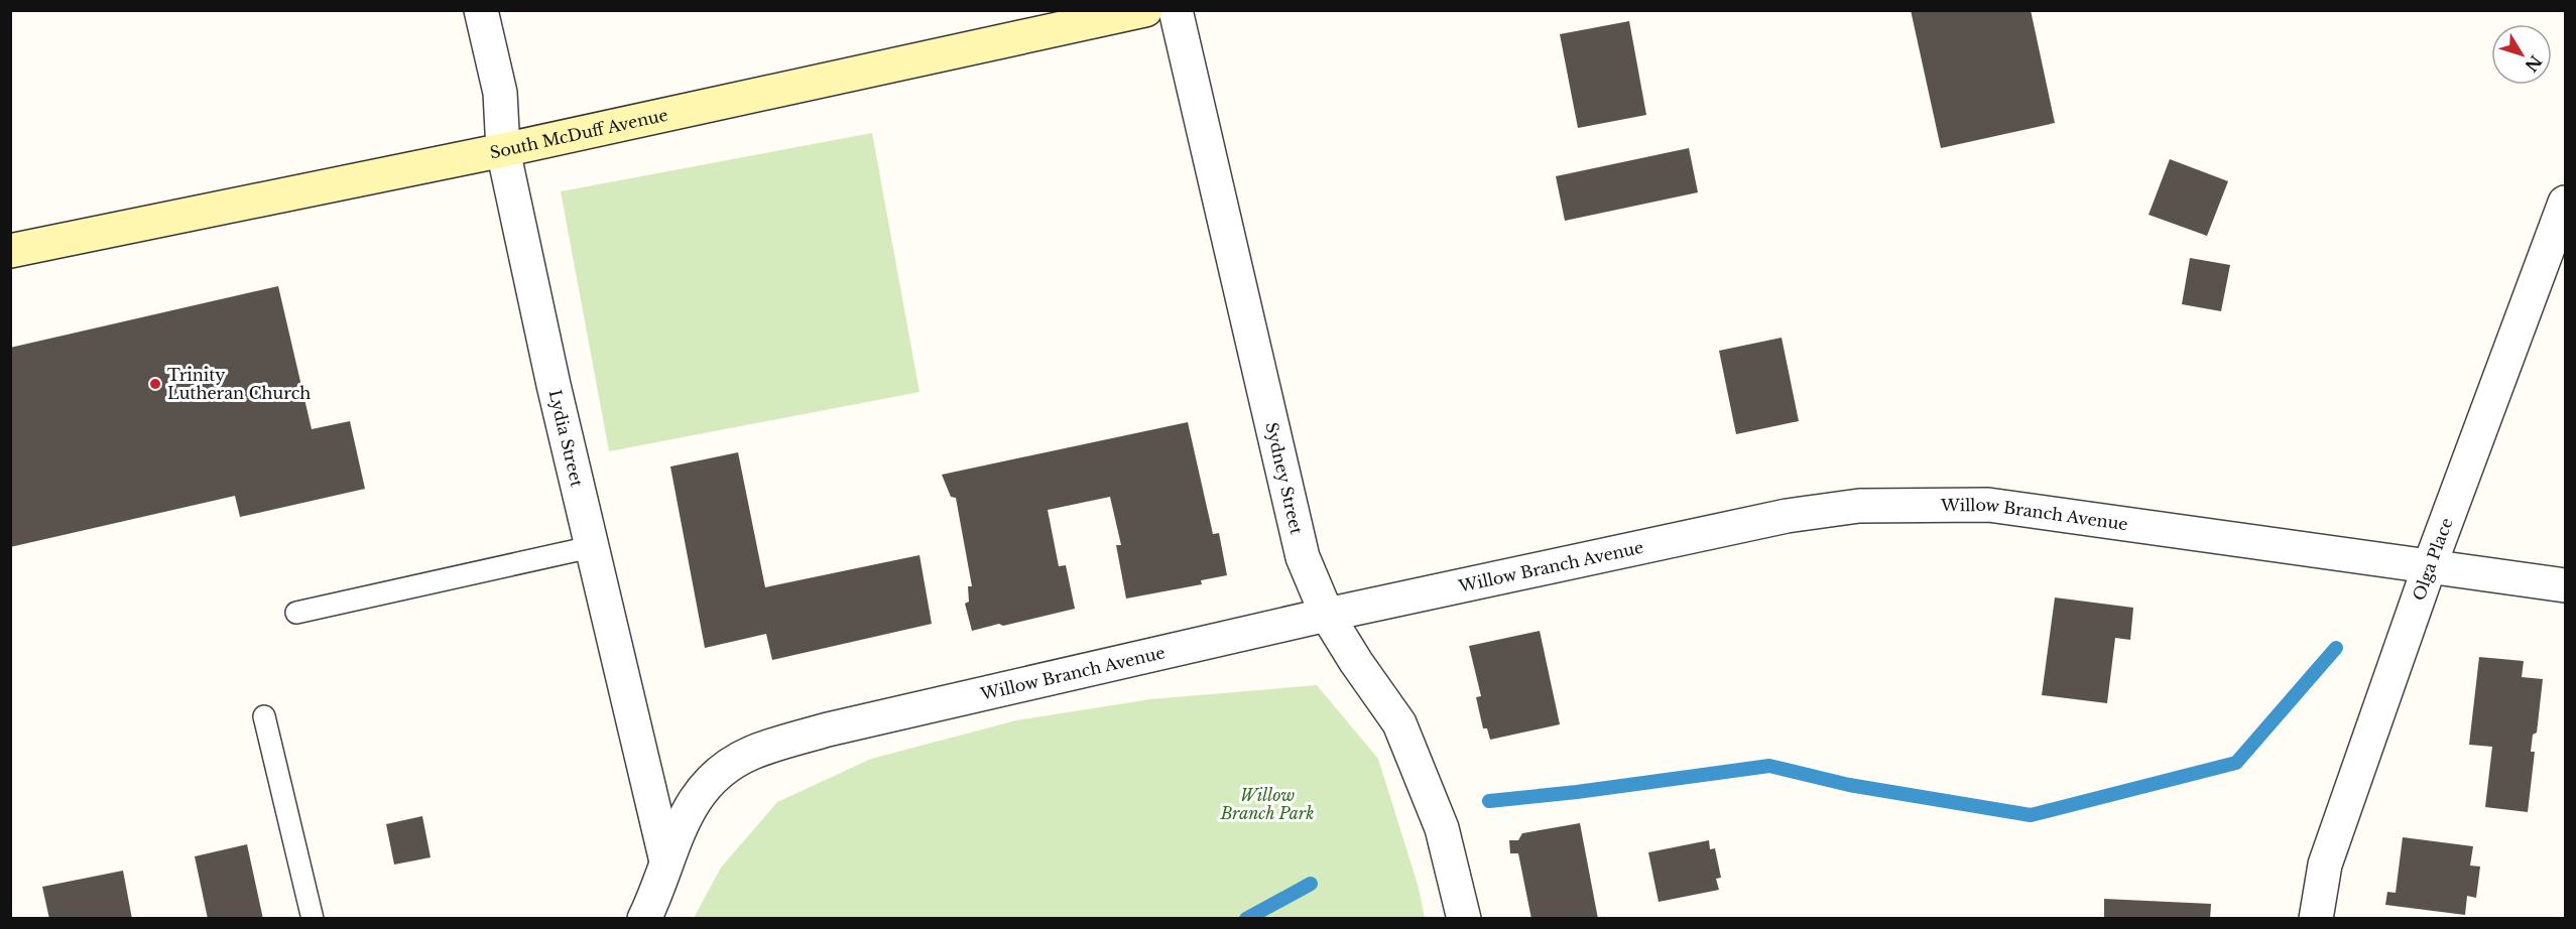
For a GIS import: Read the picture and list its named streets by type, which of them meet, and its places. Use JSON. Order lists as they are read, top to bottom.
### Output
{
  "streets": {
    "main road": ["South McDuff Avenue"],
    "street": [
      "Lydia Street",
      "Sydney Street",
      "Willow Branch Avenue",
      "Olga Place"
    ]
  },
  "crossings": [
    ["South McDuff Avenue", "Lydia Street"],
    ["Lydia Street", "Willow Branch Avenue"],
    ["Sydney Street", "Willow Branch Avenue"],
    ["Willow Branch Avenue", "Olga Place"]
  ],
  "parks": ["Willow Branch Park"],
  "places": ["Trinity Lutheran Church"],
  "north": "bottom right"
}
